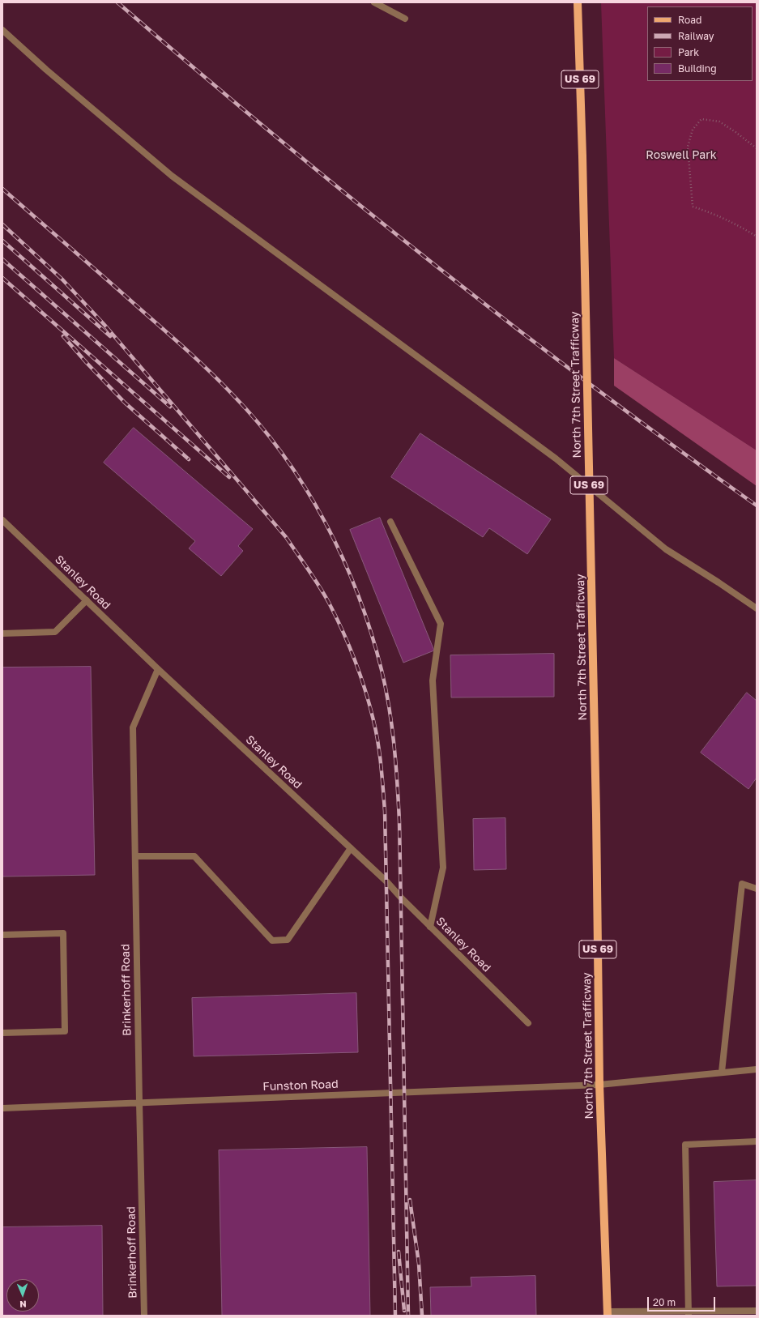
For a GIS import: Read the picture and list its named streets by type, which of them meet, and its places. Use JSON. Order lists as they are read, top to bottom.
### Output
{
  "streets": {
    "main road": ["US 69", "North 7th Street Trafficway"],
    "street": ["Stanley Road", "Brinkerhoff Road", "Funston Road"]
  },
  "crossings": [
    ["North 7th Street Trafficway", "Funston Road"],
    ["Stanley Road", "Brinkerhoff Road"],
    ["Brinkerhoff Road", "Funston Road"]
  ],
  "parks": ["Roswell Park"],
  "legend": [
    "Road",
    "Railway",
    "Park",
    "Building"
  ],
  "scale_bar": "20 m",
  "north": "bottom"
}
